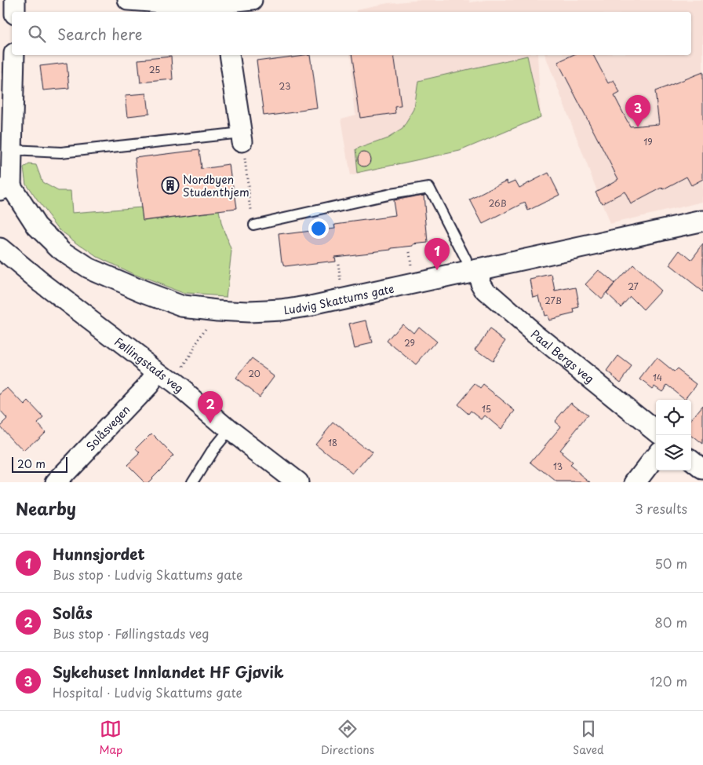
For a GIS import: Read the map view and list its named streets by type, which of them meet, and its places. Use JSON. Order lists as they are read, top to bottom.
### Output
{
  "streets": {
    "street": [
      "Ludvig Skattums gate",
      "Paal Bergs veg",
      "Føllingstads veg",
      "Solåsvegen"
    ]
  },
  "crossings": [
    ["Ludvig Skattums gate", "Paal Bergs veg"],
    ["Føllingstads veg", "Solåsvegen"]
  ],
  "places": {
    "building": ["Nordbyen Studenthjem"]
  },
  "house_numbers": [
    "25",
    "23",
    "19",
    "26B",
    "27",
    "27B",
    "29",
    "20",
    "14",
    "15",
    "18",
    "13"
  ],
  "scale_bar": "20 m",
  "page": {
    "search": "Search here",
    "pins": ["3", "1", "2"],
    "scale": "20 m",
    "heading": ["Nearby", "3 results"],
    "list": [
      {
        "mark": "1",
        "name": "Hunnsjordet",
        "note": "Bus stop · Ludvig Skattums gate",
        "value": "50 m"
      },
      {
        "mark": "2",
        "name": "Solås",
        "note": "Bus stop · Føllingstads veg",
        "value": "80 m"
      },
      {
        "mark": "3",
        "name": "Sykehuset Innlandet HF Gjøvik",
        "note": "Hospital · Ludvig Skattums gate",
        "value": "120 m"
      }
    ],
    "nav": ["Map", "Directions", "Saved"]
  }
}
